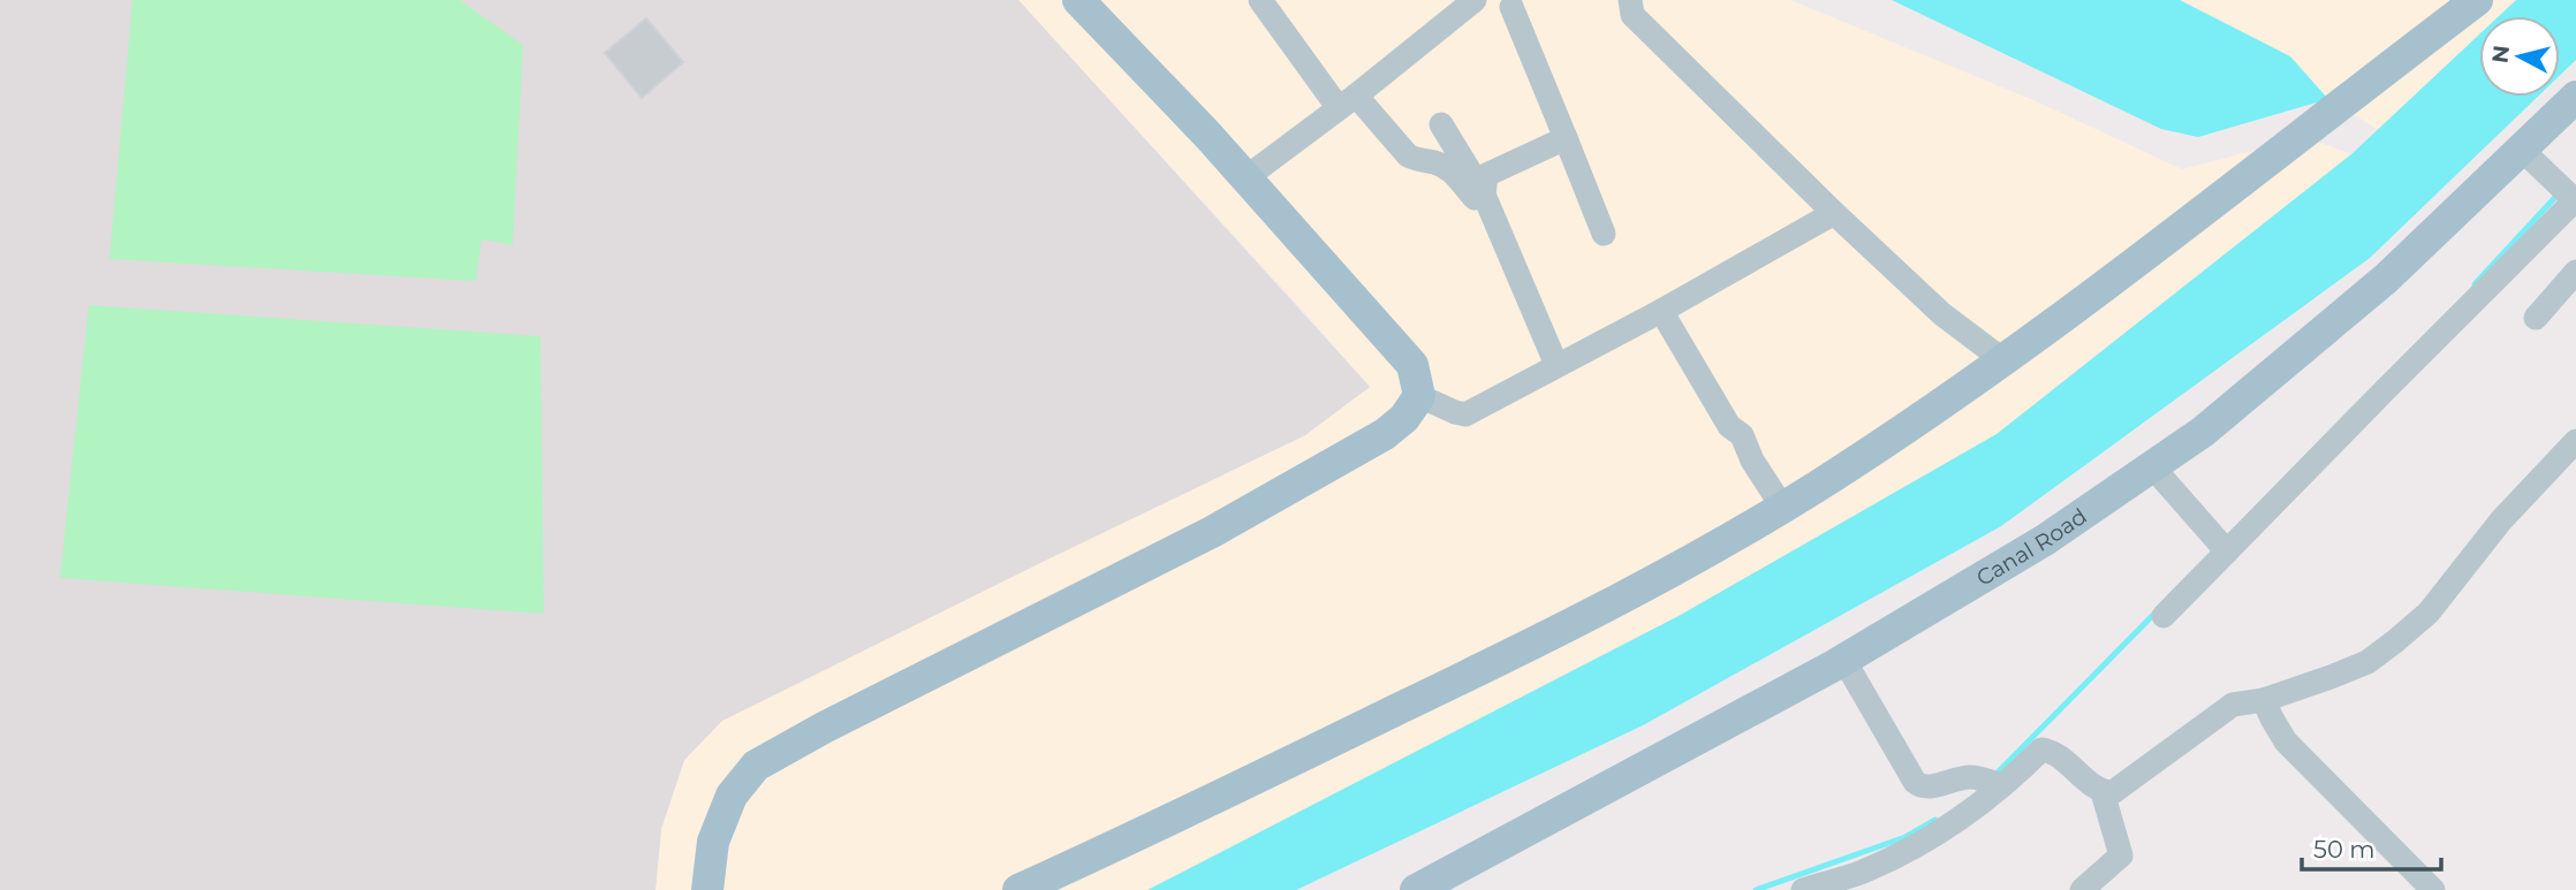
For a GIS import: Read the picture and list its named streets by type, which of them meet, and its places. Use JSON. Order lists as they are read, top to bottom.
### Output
{
  "streets": {
    "main road": ["Canal Road"]
  },
  "scale_bar": "50 m",
  "north": "left"
}
